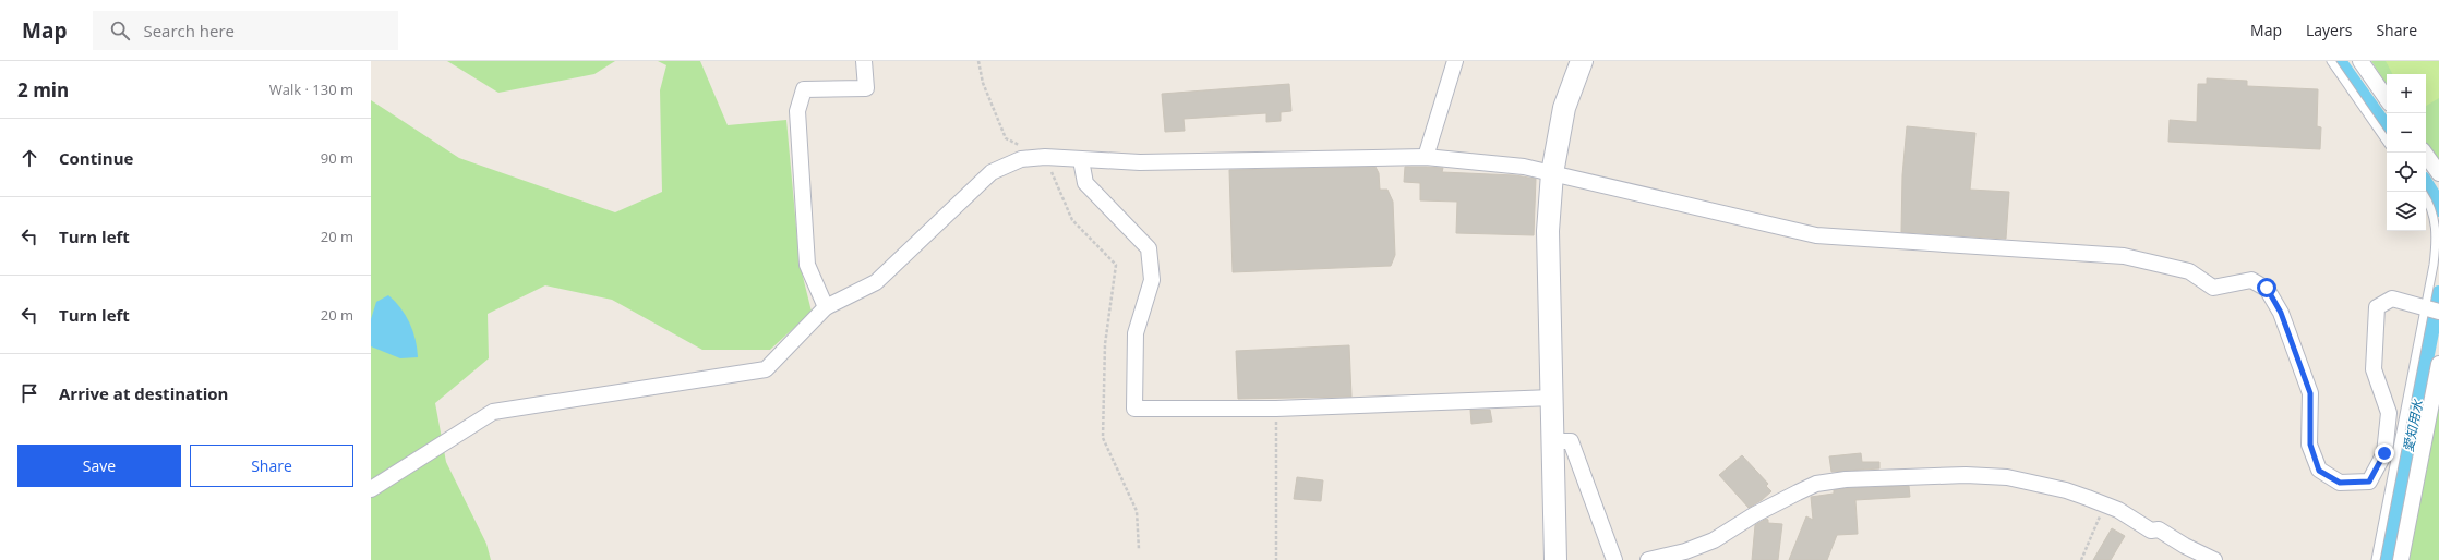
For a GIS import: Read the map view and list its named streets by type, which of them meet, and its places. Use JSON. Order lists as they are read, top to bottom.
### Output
{
  "water": ["愛知用水"],
  "page": {
    "header": "Map",
    "search": "Search here",
    "nav": ["Map", "Layers", "Share"],
    "heading": ["2 min", "Walk · 130 m"],
    "map_buttons": ["+", "−"],
    "list": [
      ["Continue", "90 m"],
      ["Turn left", "20 m"],
      ["Turn left", "20 m"],
      "Arrive at destination"
    ],
    "buttons": ["Save", "Share"]
  }
}
